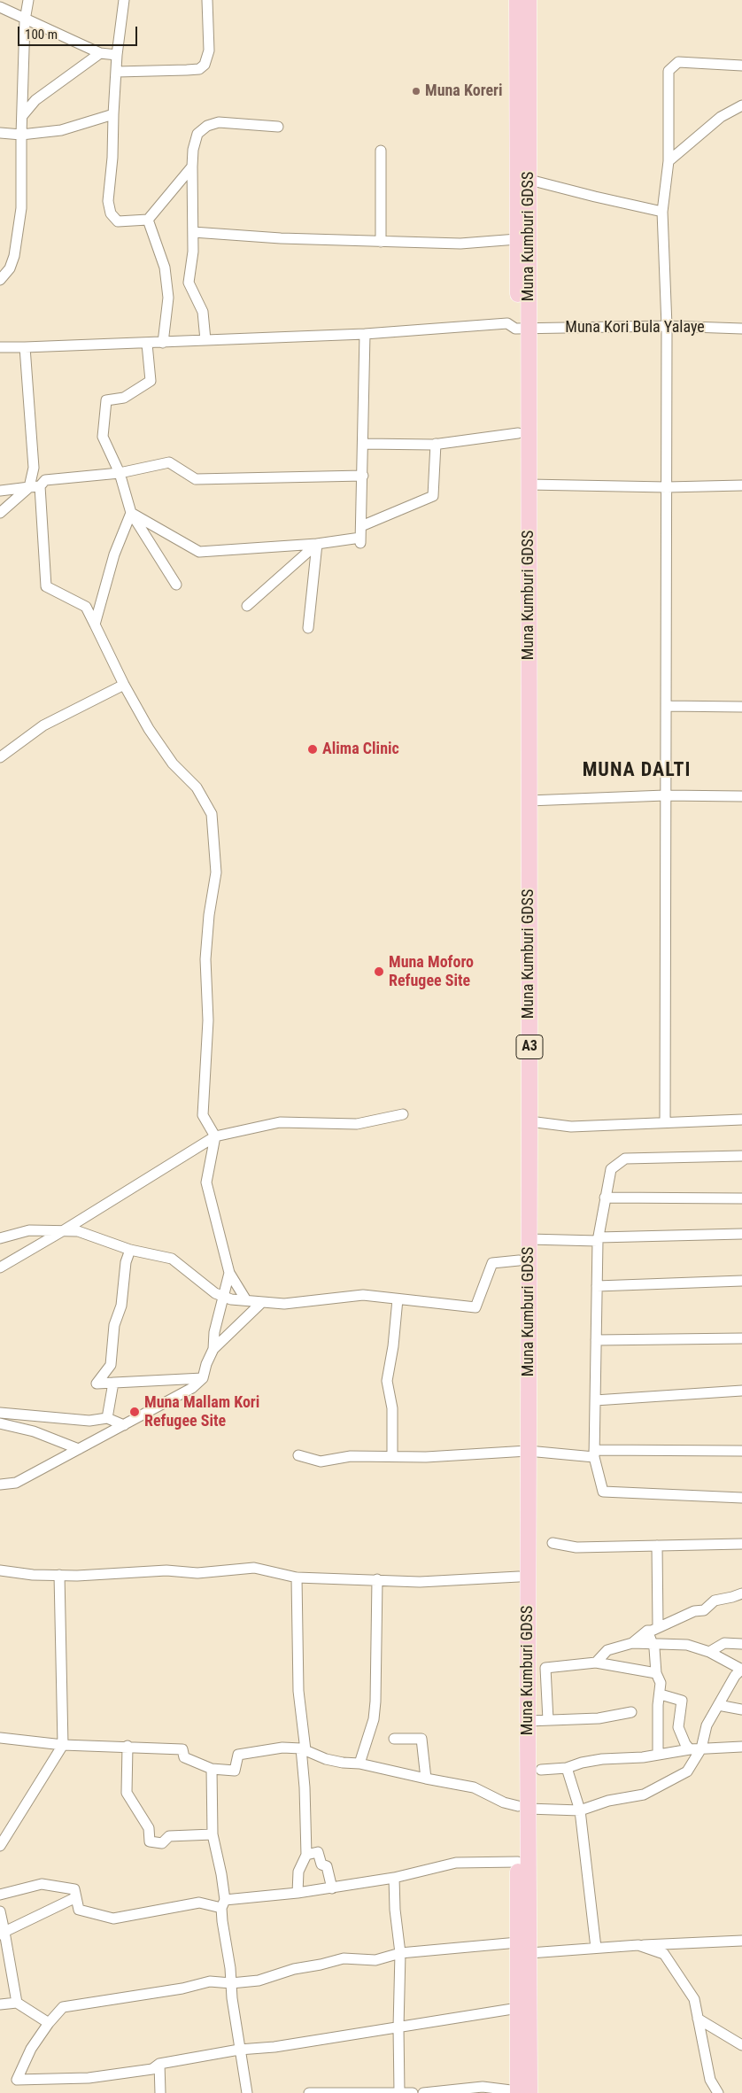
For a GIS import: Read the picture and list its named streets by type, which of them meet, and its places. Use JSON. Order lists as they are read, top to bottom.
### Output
{
  "streets": {
    "highway": ["Muna Kumburi GDSS", "A3"],
    "street": ["Muna Kori Bula Yalaye"]
  },
  "crossings": [
    ["Muna Kumburi GDSS", "Muna Kori Bula Yalaye"]
  ],
  "districts": ["MUNA DALTI"],
  "places": [
    "Muna Koreri",
    "Alima Clinic",
    "Muna Moforo Refugee Site",
    "Muna Mallam Kori Refugee Site"
  ],
  "scale_bar": "100 m"
}
